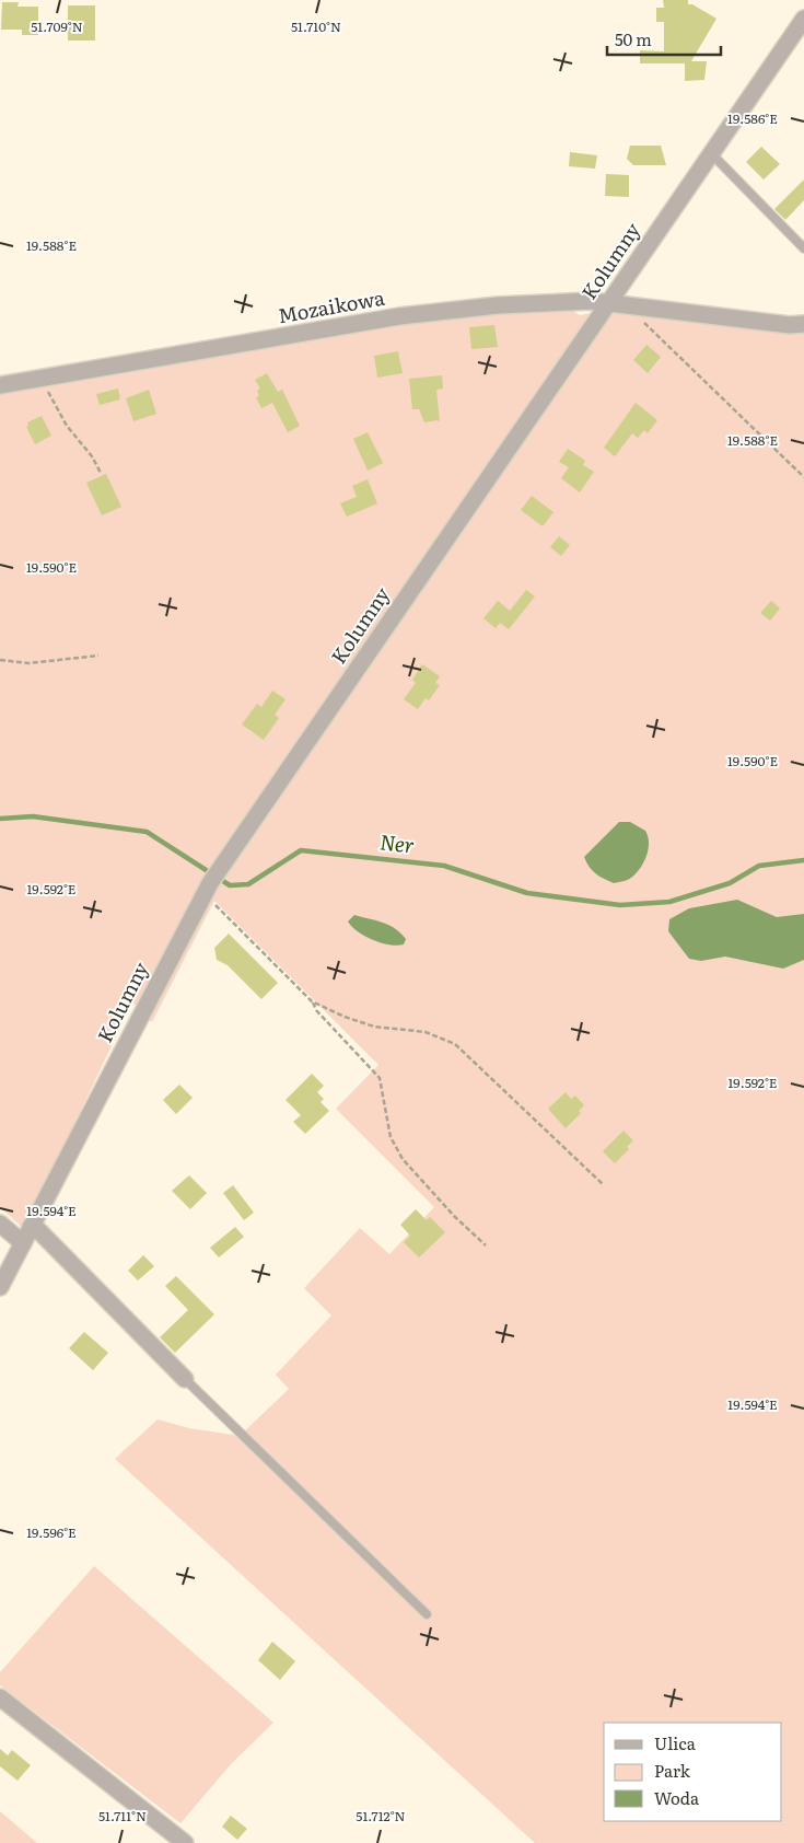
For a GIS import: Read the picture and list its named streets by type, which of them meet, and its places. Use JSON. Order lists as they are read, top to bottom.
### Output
{
  "streets": {
    "street": ["Kolumny", "Mozaikowa"]
  },
  "crossings": [
    ["Kolumny", "Mozaikowa"]
  ],
  "water": ["Ner"],
  "legend": ["Ulica", "Park", "Woda"],
  "scale_bar": "50 m",
  "coordinates": [
    "51.709°N",
    "51.710°N",
    "19.586°E",
    "19.588°E",
    "19.590°E",
    "19.592°E",
    "19.594°E",
    "19.596°E",
    "51.711°N",
    "51.712°N"
  ]
}
